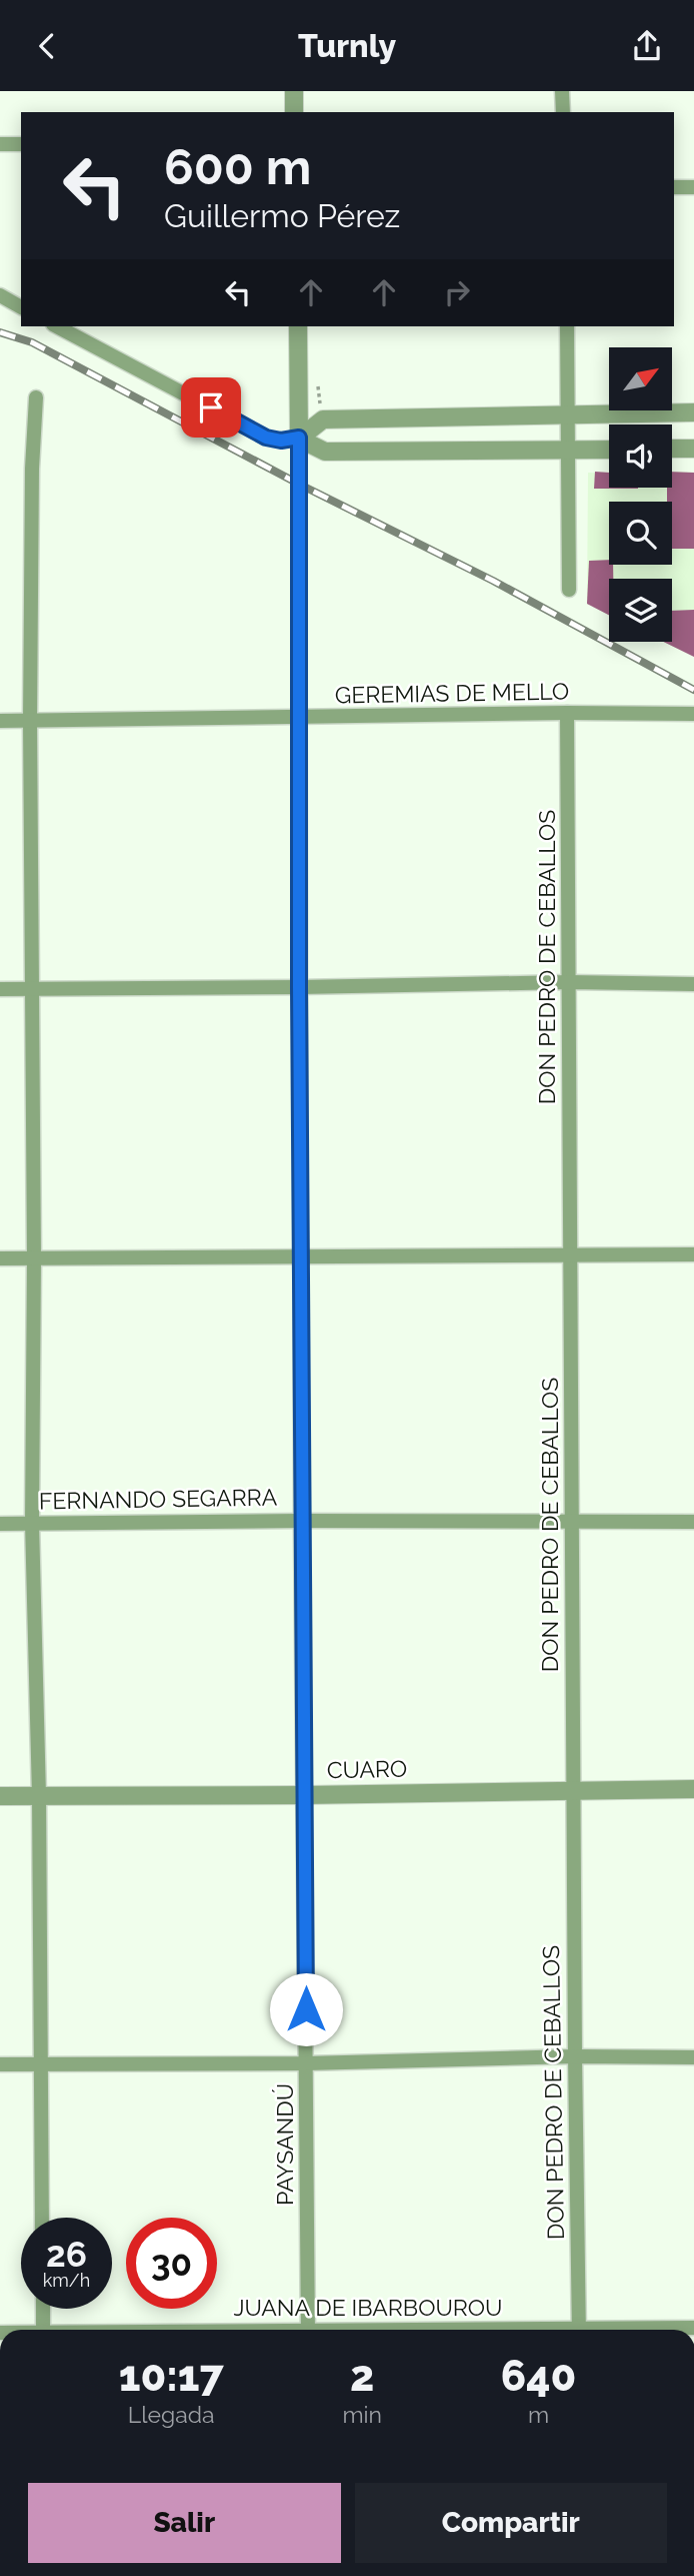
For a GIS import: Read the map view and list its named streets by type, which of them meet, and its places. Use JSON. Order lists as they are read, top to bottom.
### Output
{
  "streets": {
    "street": [
      "GEREMIAS DE MELLO",
      "DON PEDRO DE CEBALLOS",
      "FERNANDO SEGARRA",
      "CUARO",
      "PAYSANDÚ",
      "JUANA DE IBARBOUROU"
    ]
  },
  "crossings": [
    ["GEREMIAS DE MELLO", "DON PEDRO DE CEBALLOS"],
    ["GEREMIAS DE MELLO", "PAYSANDÚ"],
    ["DON PEDRO DE CEBALLOS", "FERNANDO SEGARRA"],
    ["DON PEDRO DE CEBALLOS", "CUARO"],
    ["FERNANDO SEGARRA", "PAYSANDÚ"],
    ["CUARO", "PAYSANDÚ"]
  ],
  "north": "top right",
  "page": {
    "header": "Turnly",
    "turn": ["600 m", "Guillermo Pérez"],
    "speed": "26 km/h",
    "limit": "30",
    "eta": [
      "10:17",
      "Llegada",
      "2",
      "min",
      "640",
      "m"
    ],
    "buttons": ["Salir", "Compartir"]
  }
}
